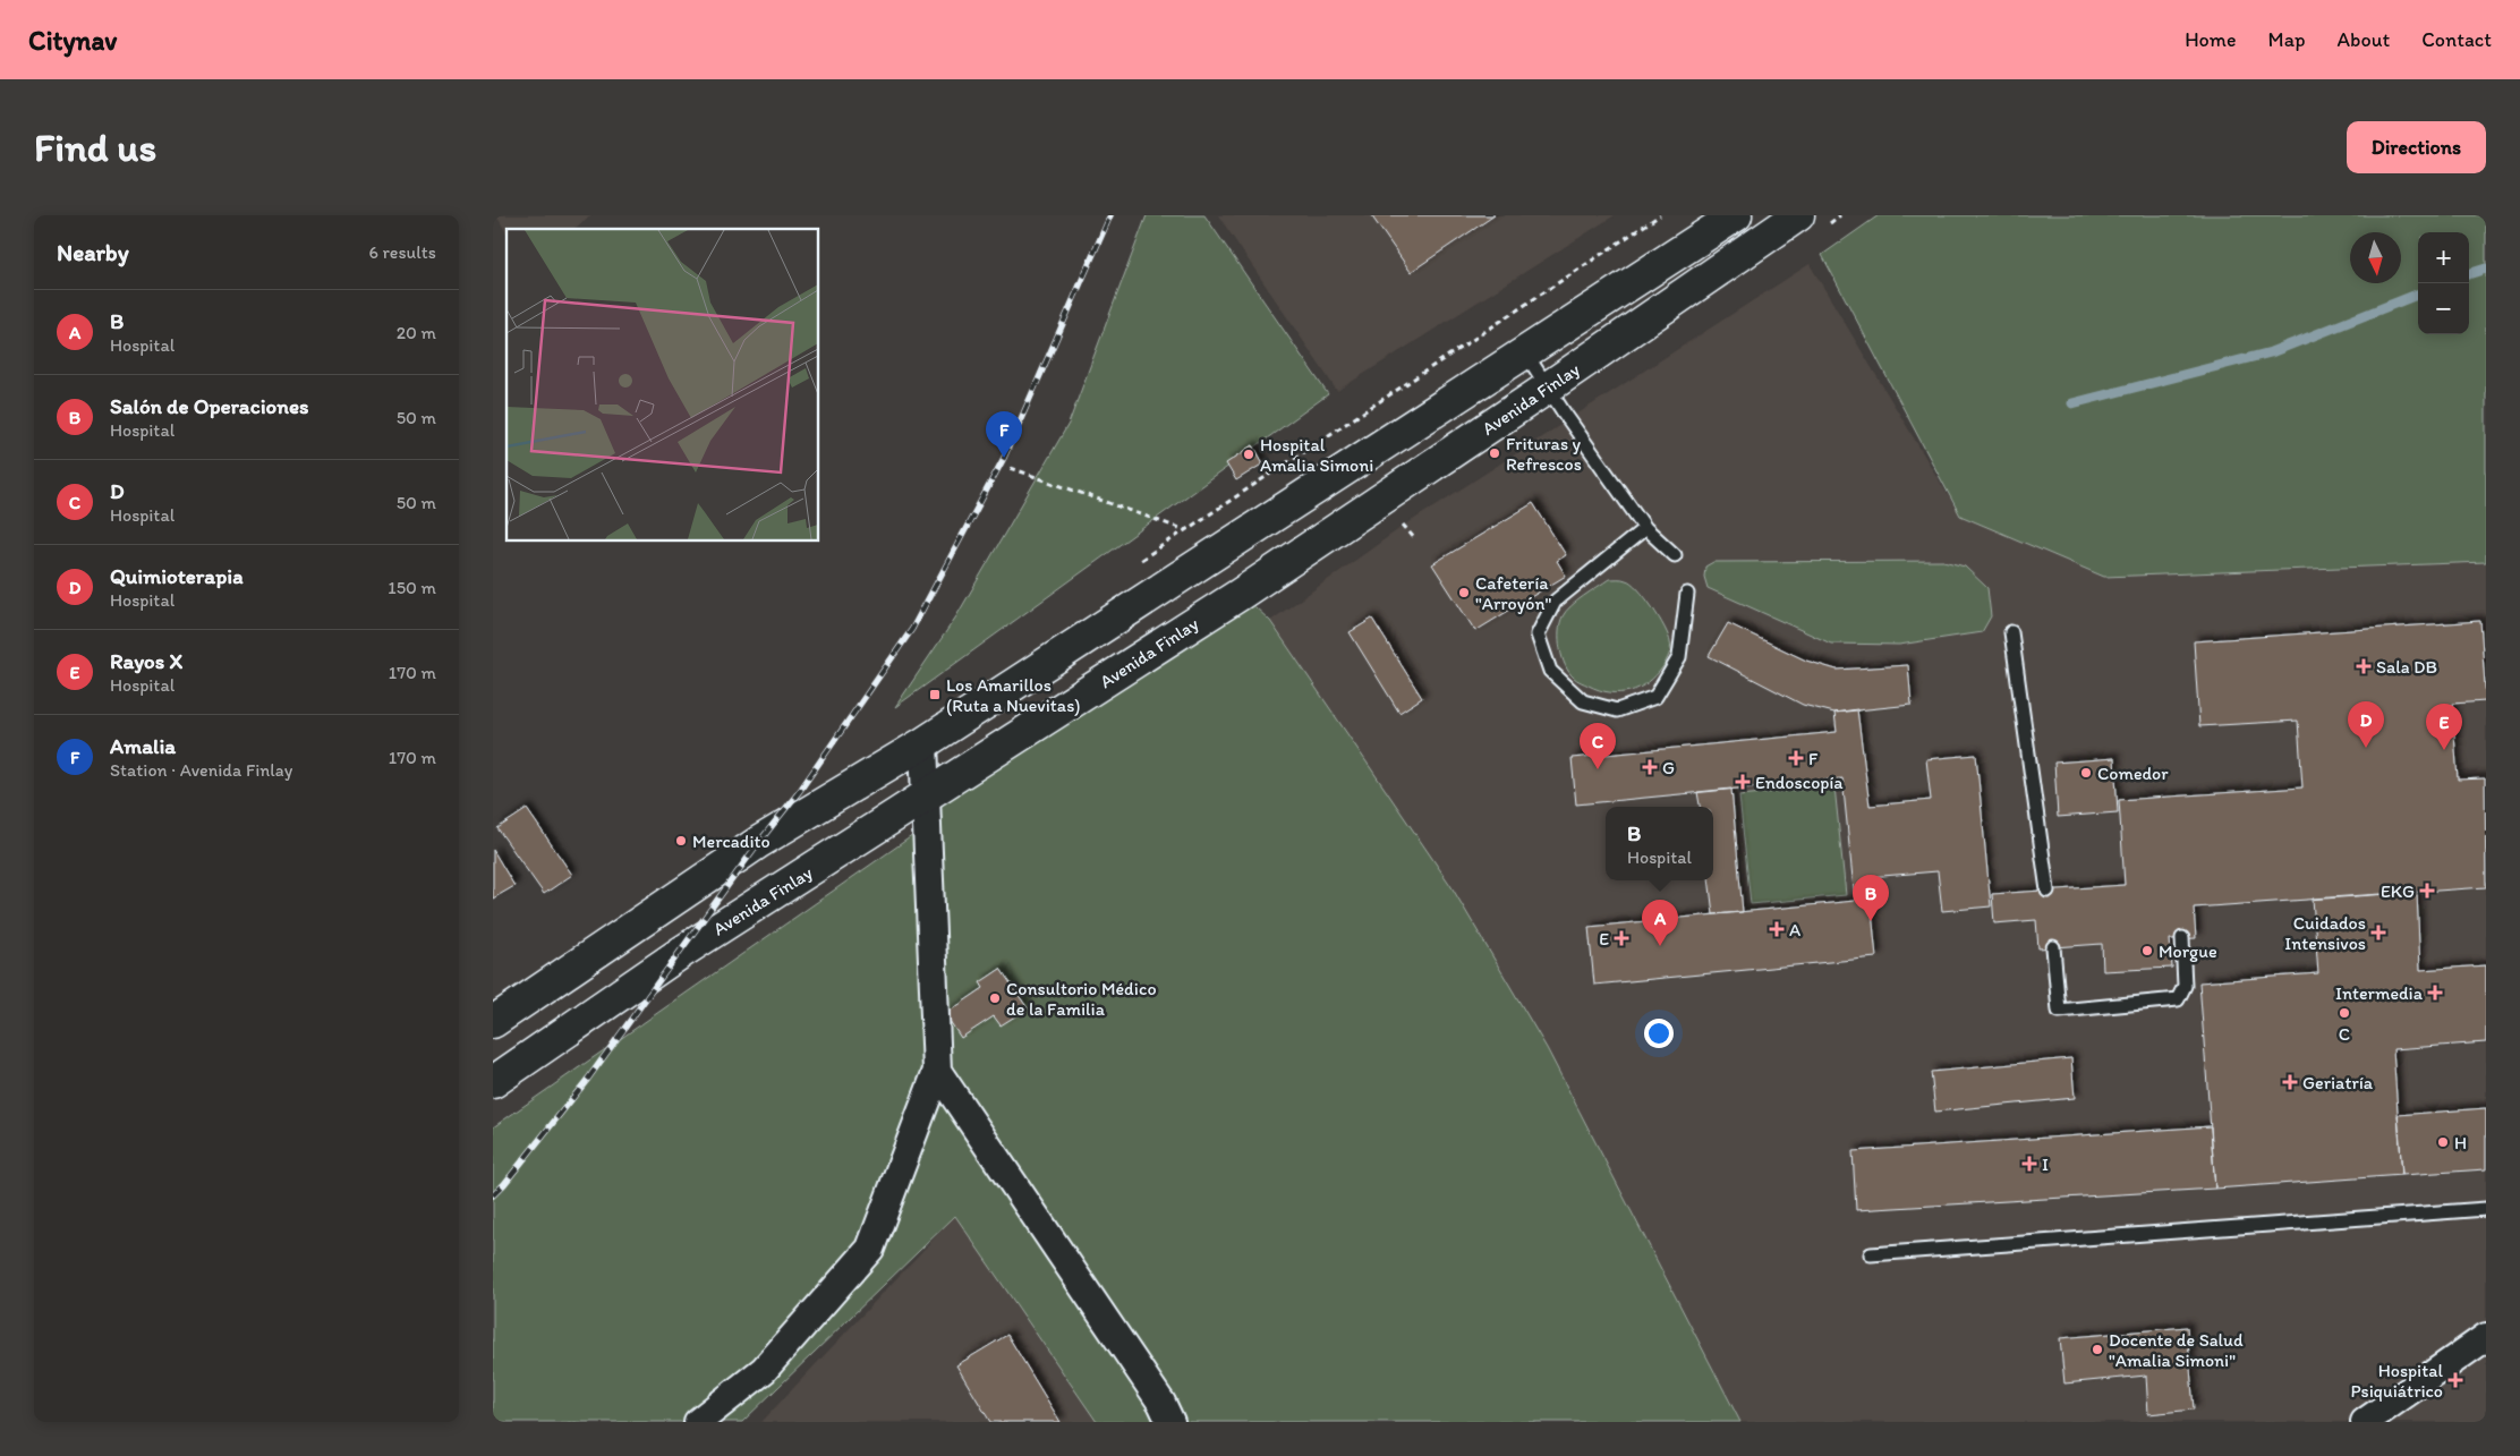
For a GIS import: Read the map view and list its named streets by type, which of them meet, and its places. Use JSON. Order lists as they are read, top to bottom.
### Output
{
  "streets": {
    "highway": ["Avenida Finlay"]
  },
  "places": {
    "other": [
      "Frituras y Refrescos",
      "Hospital Amalia Simoni",
      "Cafetería \"Arroyón\"",
      "Comedor",
      "Mercadito",
      "Morgue",
      "Consultorio Médico de la Familia",
      "C",
      "H",
      "Docente de Salud \"Amalia Simoni\""
    ],
    "health": [
      "Sala DB",
      "F",
      "G",
      "Endoscopía",
      "EKG",
      "A",
      "Cuidados Intensivos",
      "E",
      "Intermedia",
      "Geriatría",
      "I",
      "Hospital Psiquiátrico"
    ],
    "transit": ["Los Amarillos (Ruta a Nuevitas)"]
  },
  "north": "bottom",
  "page": {
    "header": "Citynav",
    "nav": [
      "Home",
      "Map",
      "About",
      "Contact"
    ],
    "buttons": "Directions",
    "title": "Find us",
    "heading": ["Nearby", "6 results"],
    "map_buttons": ["+", "−"],
    "list": [
      {
        "mark": "A",
        "name": "B",
        "note": "Hospital",
        "value": "20 m"
      },
      {
        "mark": "B",
        "name": "Salón de Operaciones",
        "note": "Hospital",
        "value": "50 m"
      },
      {
        "mark": "C",
        "name": "D",
        "note": "Hospital",
        "value": "50 m"
      },
      {
        "mark": "D",
        "name": "Quimioterapia",
        "note": "Hospital",
        "value": "150 m"
      },
      {
        "mark": "E",
        "name": "Rayos X",
        "note": "Hospital",
        "value": "170 m"
      },
      {
        "mark": "F",
        "name": "Amalia",
        "note": "Station · Avenida Finlay",
        "value": "170 m"
      }
    ],
    "pins": [
      "F",
      "D",
      "E",
      "C",
      "B",
      "A"
    ],
    "popup": ["B", "Hospital"]
  }
}
